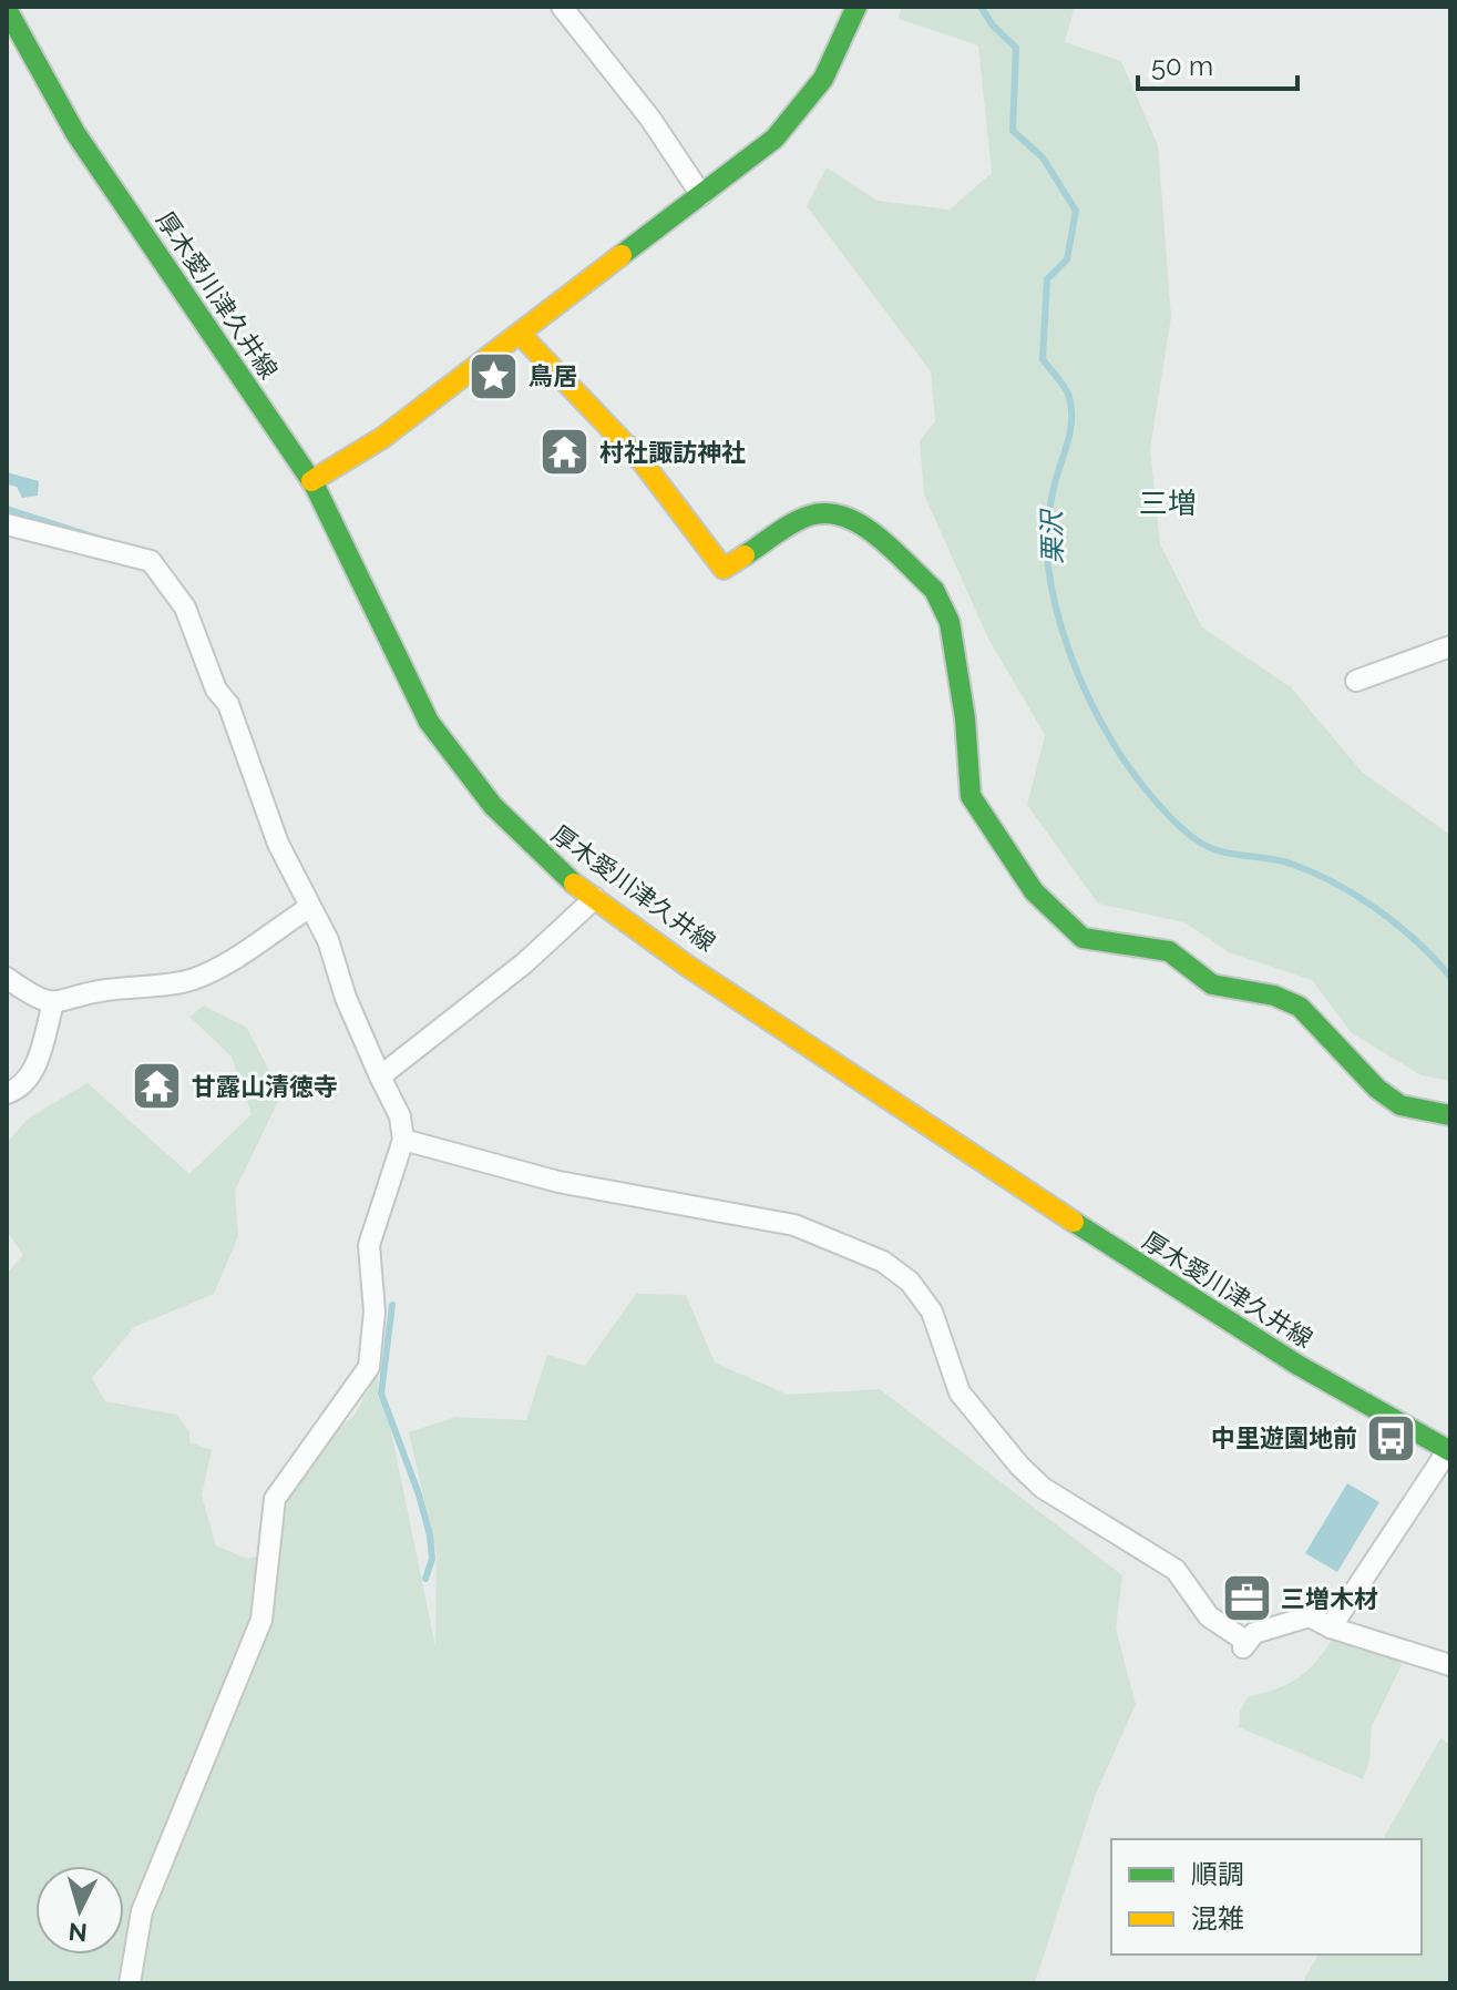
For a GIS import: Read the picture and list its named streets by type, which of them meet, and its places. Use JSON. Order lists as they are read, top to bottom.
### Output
{
  "streets": {
    "street": ["厚木愛川津久井線"]
  },
  "districts": ["三増"],
  "water": ["栗沢"],
  "places": {
    "place": ["鳥居"],
    "temple": ["村社諏訪神社", "甘露山清徳寺"],
    "bus stop": ["中里遊園地前"],
    "office": ["三増木材"]
  },
  "legend": ["順調", "混雑"],
  "scale_bar": "50 m",
  "north": "bottom"
}
